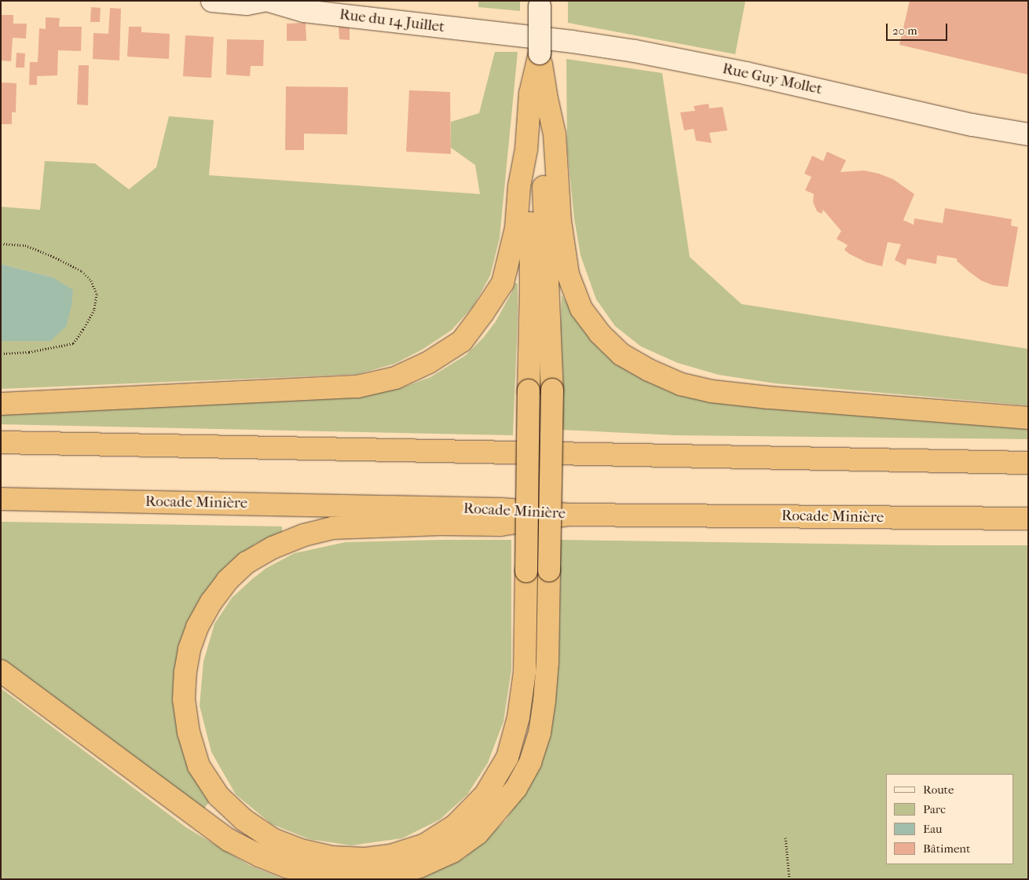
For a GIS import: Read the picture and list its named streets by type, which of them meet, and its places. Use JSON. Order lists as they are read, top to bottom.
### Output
{
  "streets": {
    "highway": ["Rocade Minière"],
    "street": ["Rue du 14 Juillet", "Rue Guy Mollet"]
  },
  "crossings": [
    ["Rue du 14 Juillet", "Rue Guy Mollet"]
  ],
  "legend": [
    "Route",
    "Parc",
    "Eau",
    "Bâtiment"
  ],
  "scale_bar": "20 m"
}
